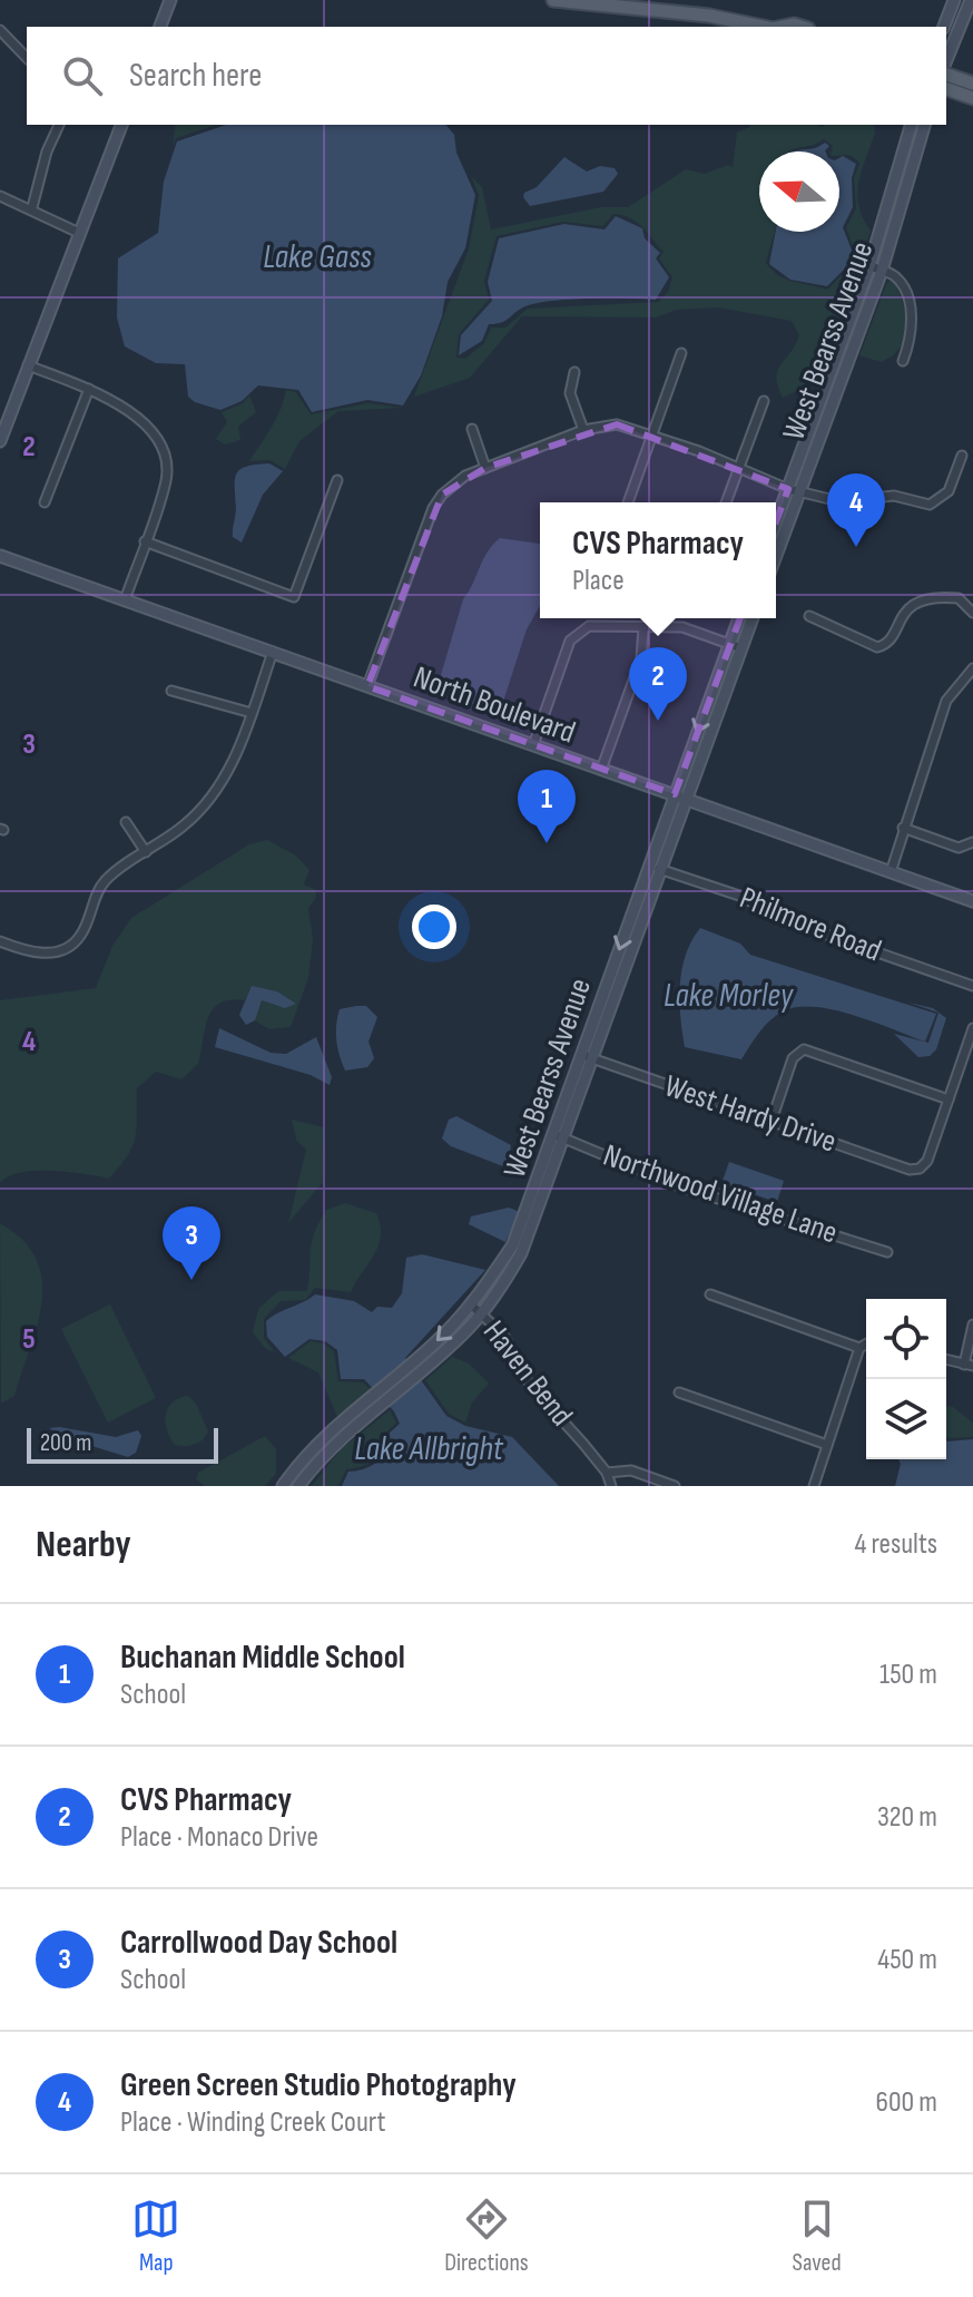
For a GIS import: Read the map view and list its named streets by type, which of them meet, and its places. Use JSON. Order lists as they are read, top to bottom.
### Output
{
  "streets": {
    "main road": ["West Bearss Avenue", "North Boulevard"],
    "street": [
      "Philmore Road",
      "West Hardy Drive",
      "Northwood Village Lane",
      "Haven Bend"
    ]
  },
  "crossings": [
    ["West Bearss Avenue", "North Boulevard"],
    ["West Bearss Avenue", "Philmore Road"],
    ["West Bearss Avenue", "West Hardy Drive"],
    ["West Bearss Avenue", "Northwood Village Lane"],
    ["West Bearss Avenue", "Haven Bend"]
  ],
  "water": ["Lake Gass", "Lake Morley", "Lake Allbright"],
  "scale_bar": "200 m",
  "north": "left",
  "page": {
    "search": "Search here",
    "pins": [
      "4",
      "2",
      "1",
      "3"
    ],
    "popup": ["CVS Pharmacy", "Place"],
    "scale": "200 m",
    "heading": ["Nearby", "4 results"],
    "list": [
      {
        "mark": "1",
        "name": "Buchanan Middle School",
        "note": "School",
        "value": "150 m"
      },
      {
        "mark": "2",
        "name": "CVS Pharmacy",
        "note": "Place · Monaco Drive",
        "value": "320 m"
      },
      {
        "mark": "3",
        "name": "Carrollwood Day School",
        "note": "School",
        "value": "450 m"
      },
      {
        "mark": "4",
        "name": "Green Screen Studio Photography",
        "note": "Place · Winding Creek Court",
        "value": "600 m"
      }
    ],
    "nav": ["Map", "Directions", "Saved"]
  },
  "grid": {
    "rows": [
      "2",
      "3",
      "4",
      "5"
    ]
  }
}
